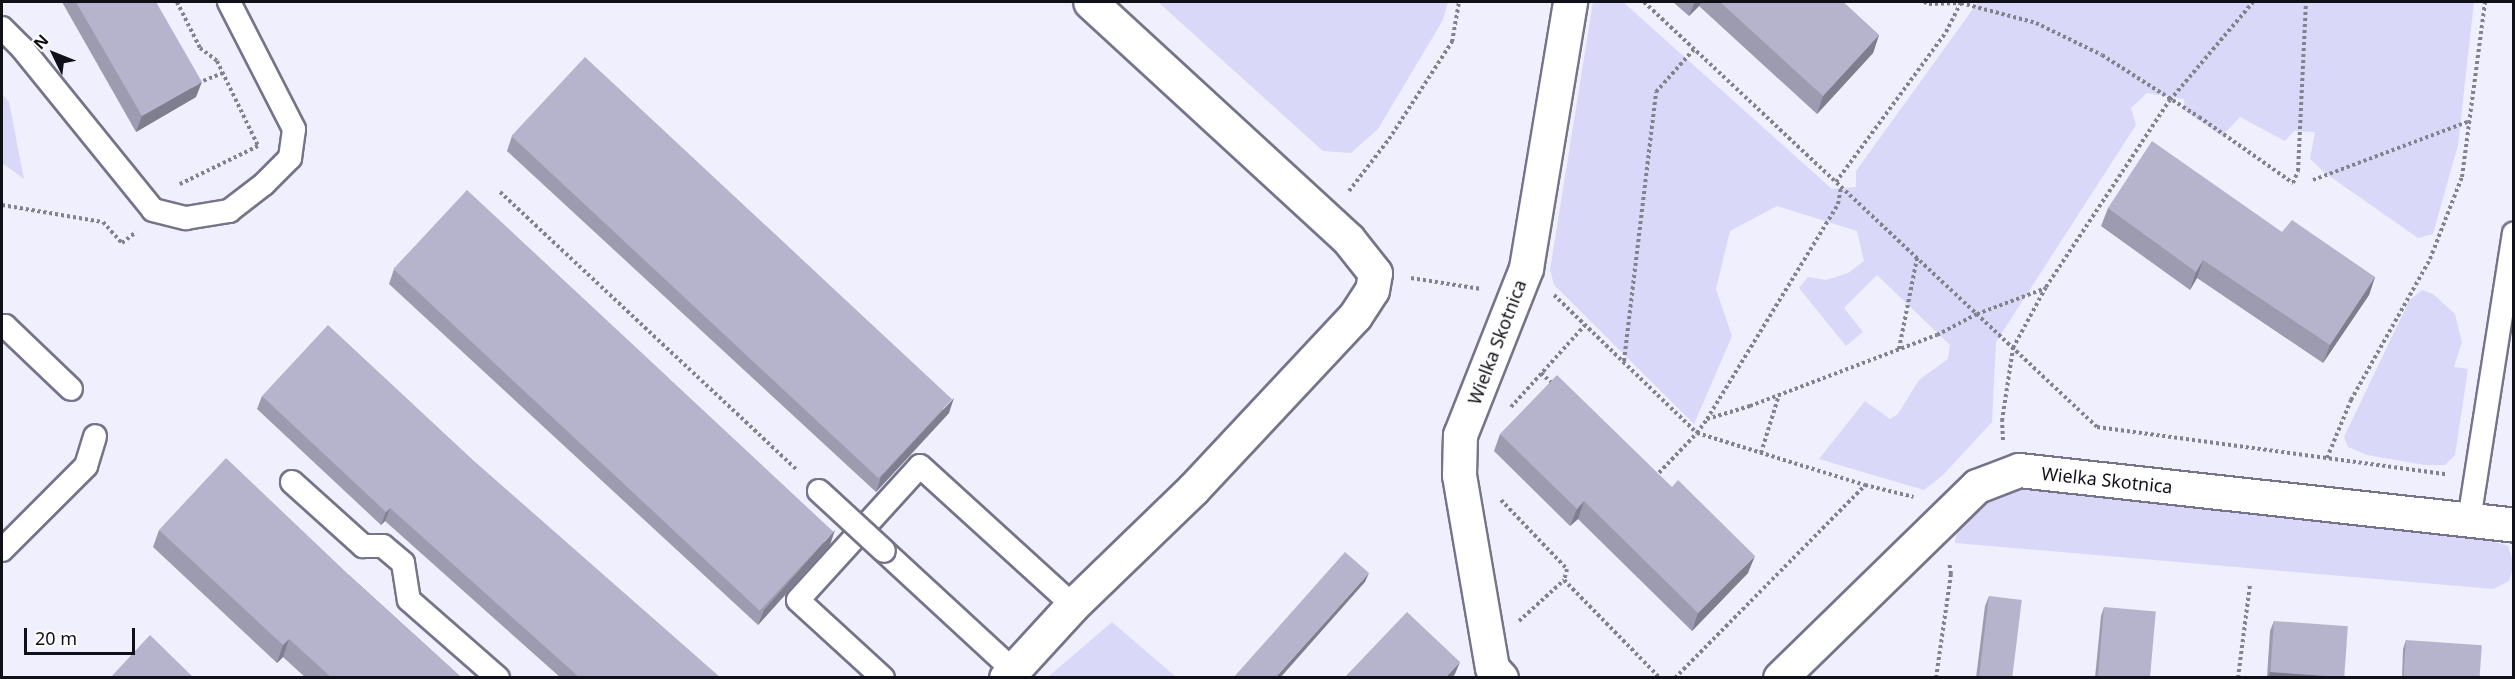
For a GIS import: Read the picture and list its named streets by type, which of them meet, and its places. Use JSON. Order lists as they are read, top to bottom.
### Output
{
  "streets": {
    "street": ["Wielka Skotnica"]
  },
  "scale_bar": "20 m",
  "north": "top left"
}
